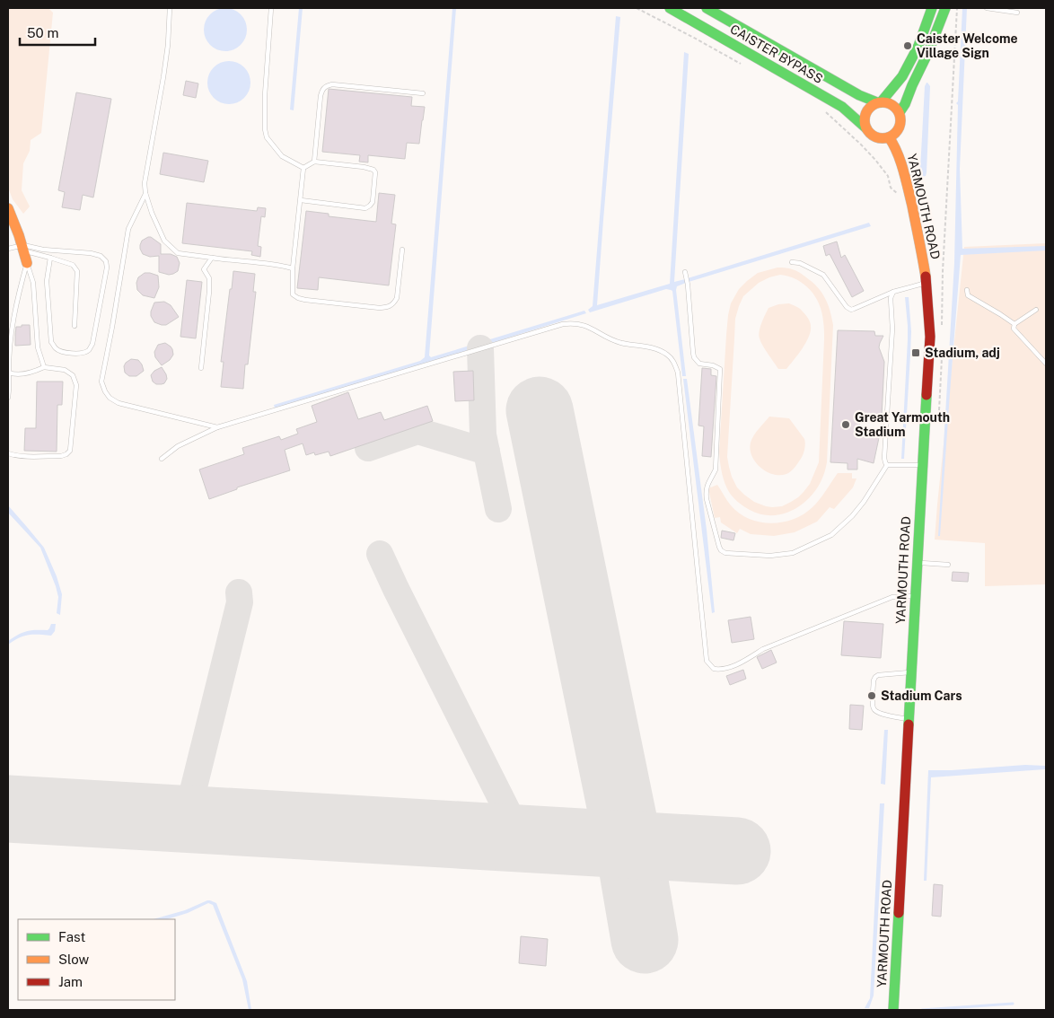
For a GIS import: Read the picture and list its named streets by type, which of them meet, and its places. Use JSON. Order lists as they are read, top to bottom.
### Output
{
  "streets": {
    "main road": ["CAISTER BYPASS", "YARMOUTH ROAD"]
  },
  "crossings": [
    ["CAISTER BYPASS", "YARMOUTH ROAD"]
  ],
  "places": {
    "other": ["Caister Welcome Village Sign", "Great Yarmouth Stadium", "Stadium Cars"],
    "transit": ["Stadium, adj"]
  },
  "legend": ["Fast", "Slow", "Jam"],
  "scale_bar": "50 m"
}
